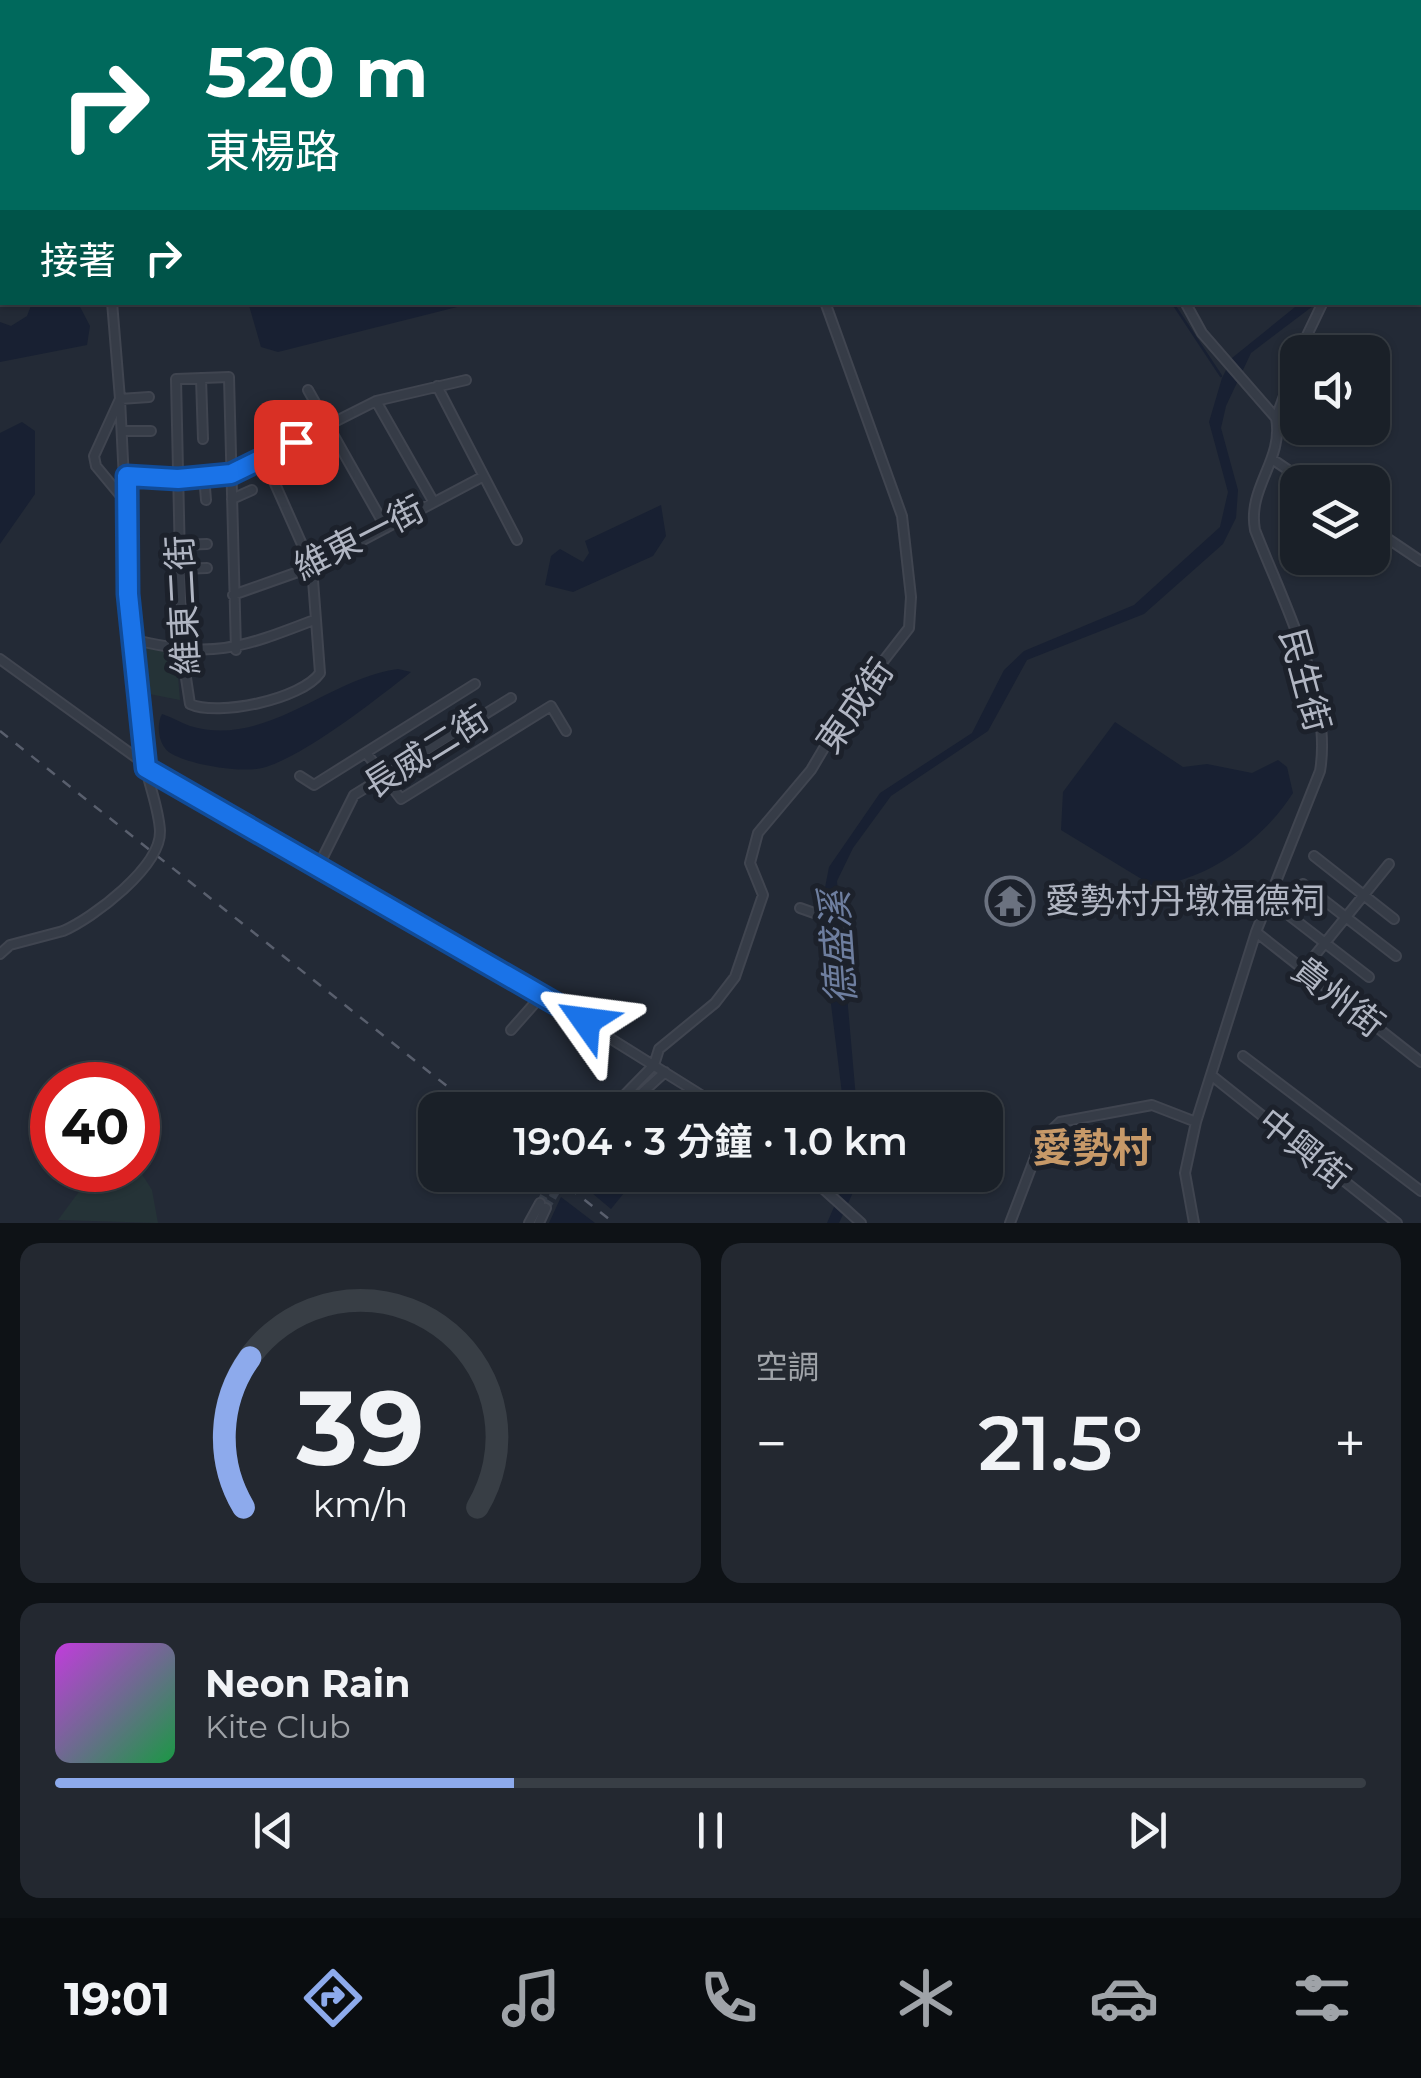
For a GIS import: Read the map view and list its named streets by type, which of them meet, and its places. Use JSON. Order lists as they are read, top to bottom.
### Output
{
  "streets": {
    "street": [
      "維東一街",
      "維東二街",
      "民生街",
      "東成街",
      "長威二街",
      "貴州街",
      "中興街"
    ]
  },
  "crossings": [
    ["民生街", "貴州街"],
    ["民生街", "中興街"]
  ],
  "districts": ["愛勢村"],
  "water": ["德盛溪"],
  "places": {
    "temple": ["愛勢村丹墩福德祠"]
  },
  "page": {
    "turn": ["520 m", "東楊路"],
    "then": "接著",
    "limit": "40",
    "trip": "19:04 · 3 分鐘 · 1.0 km",
    "tile": "空調",
    "heat": ["−", "21.5°", "+"],
    "song": ["Neon Rain", "Kite Club"],
    "tabs": "19:01",
    "gauge": ["39", "km/h"]
  }
}
